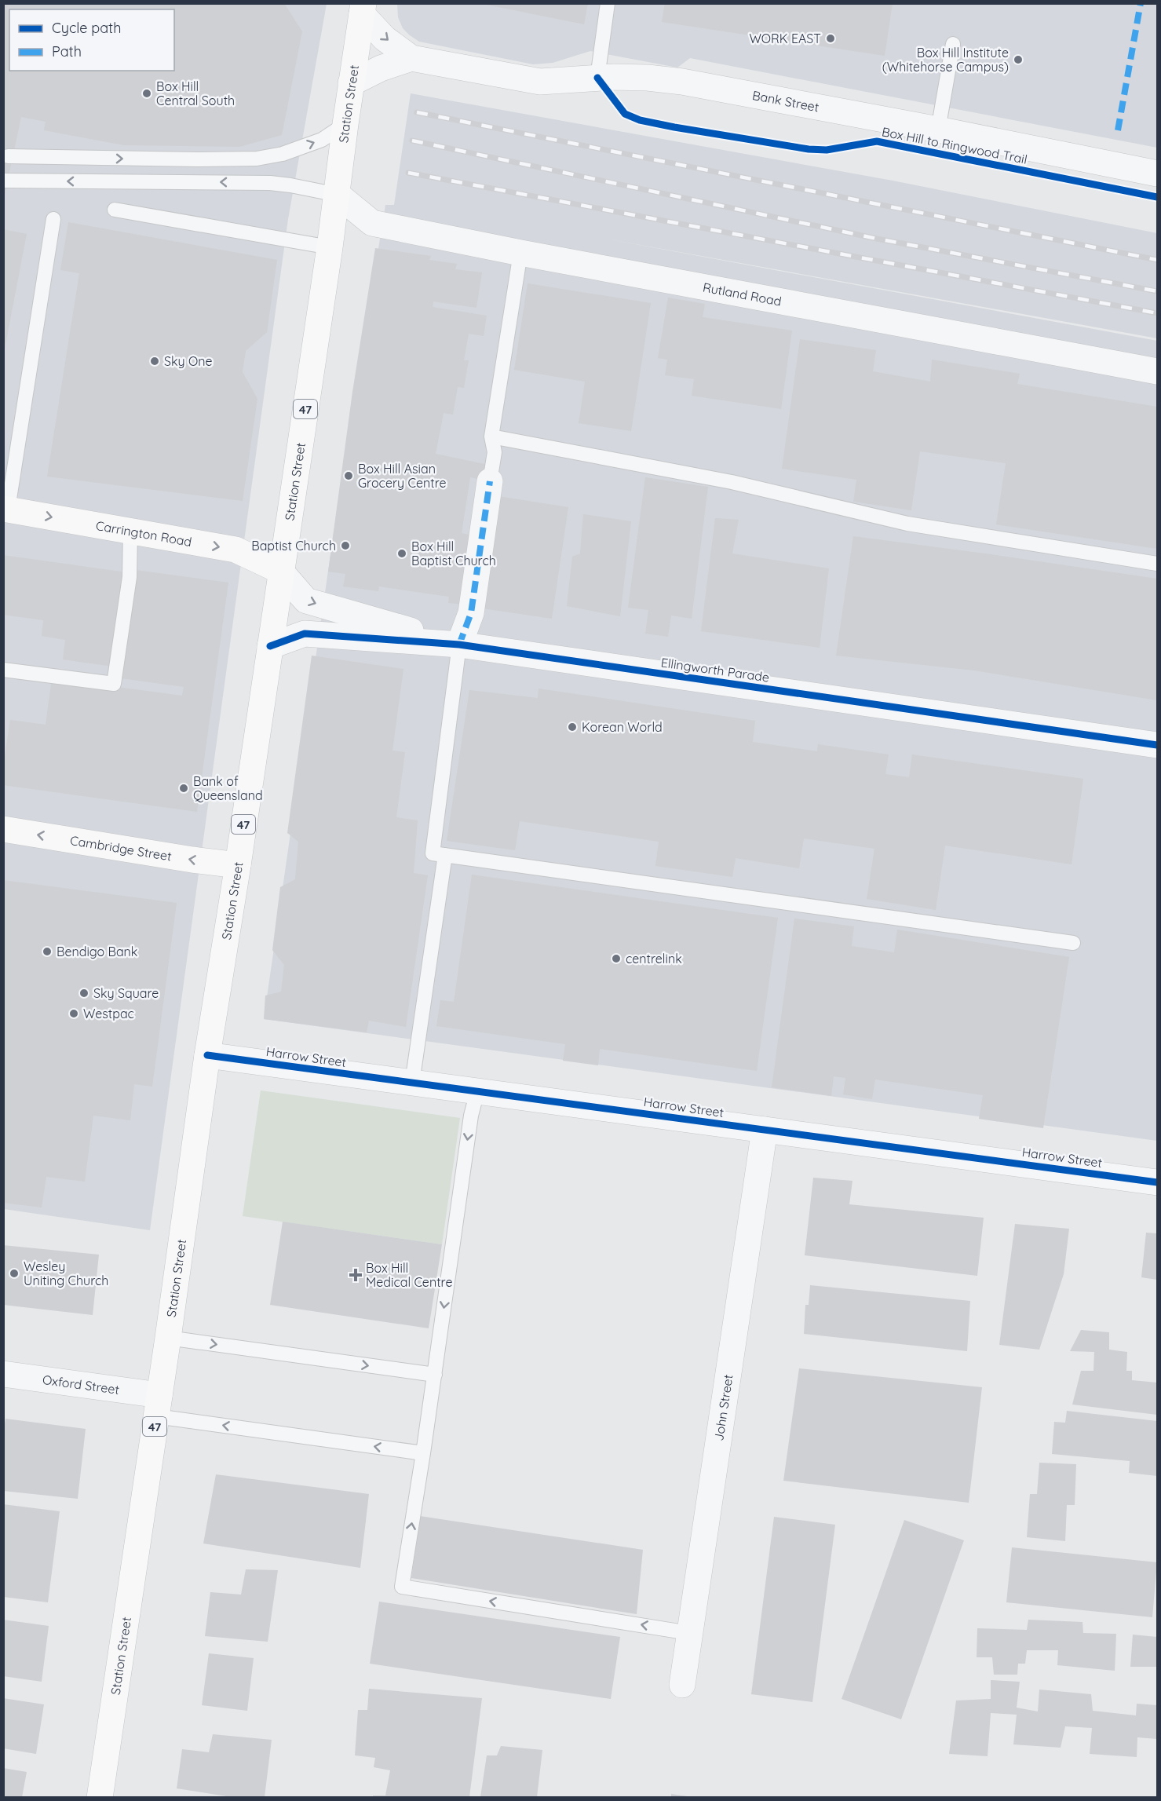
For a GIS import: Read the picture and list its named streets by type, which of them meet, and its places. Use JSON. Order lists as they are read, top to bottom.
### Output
{
  "streets": {
    "main road": [
      "Station Street",
      "47",
      "Carrington Road",
      "Cambridge Street"
    ],
    "street": [
      "Bank Street",
      "Rutland Road",
      "Ellingworth Parade",
      "Harrow Street",
      "Oxford Street",
      "John Street"
    ],
    "cycle path": ["Box Hill to Ringwood Trail"]
  },
  "crossings": [
    ["Bank Street", "Station Street"],
    ["Station Street", "Rutland Road"],
    ["Station Street", "Carrington Road"],
    ["Station Street", "Ellingworth Parade"],
    ["Station Street", "Cambridge Street"],
    ["Station Street", "Harrow Street"],
    ["Station Street", "Oxford Street"],
    ["Carrington Road", "Ellingworth Parade"],
    ["Harrow Street", "John Street"]
  ],
  "one_way": ["Carrington Road", "Cambridge Street"],
  "places": {
    "other": [
      "WORK EAST",
      "Box Hill Institute (Whitehorse Campus)",
      "Box Hill Central South",
      "Sky One",
      "Box Hill Asian Grocery Centre",
      "Baptist Church",
      "Box Hill Baptist Church",
      "Korean World",
      "Bank of Queensland",
      "Bendigo Bank",
      "centrelink",
      "Sky Square",
      "Westpac",
      "Wesley Uniting Church"
    ],
    "health": ["Box Hill Medical Centre"]
  },
  "legend": ["Cycle path", "Path"]
}
